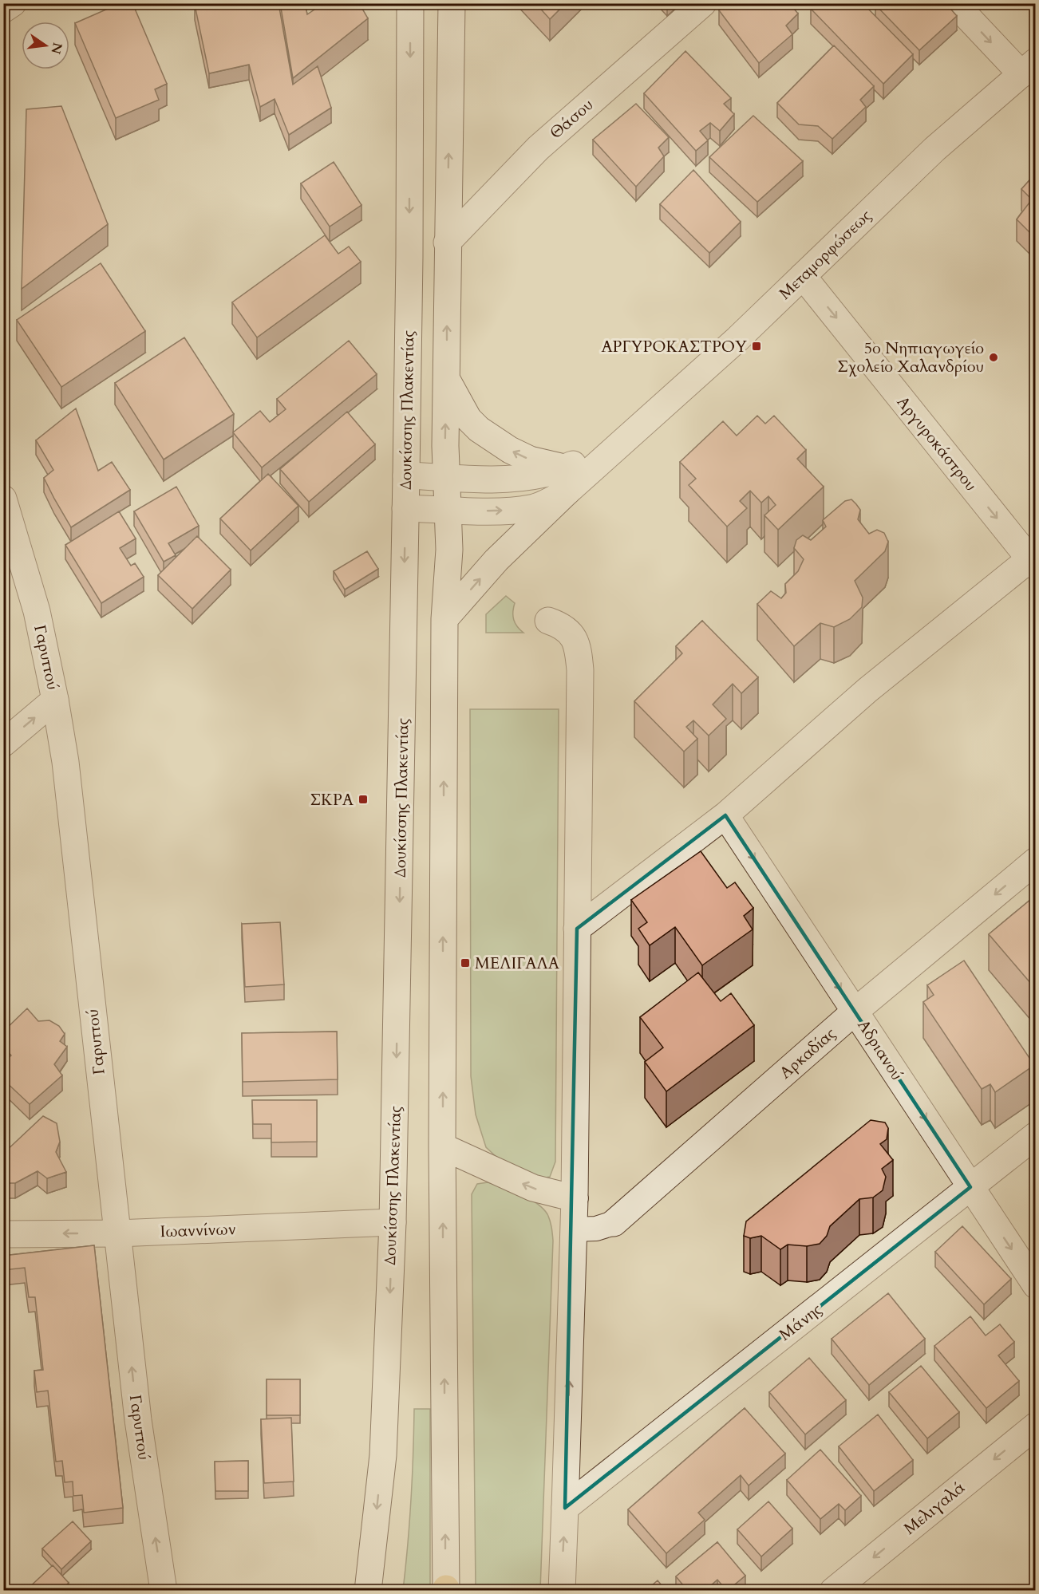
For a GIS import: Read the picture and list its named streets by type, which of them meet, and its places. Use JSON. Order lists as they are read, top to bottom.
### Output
{
  "streets": {
    "street": [
      "Θάσου",
      "Μεταμορφώσεως",
      "Δουκίσσης Πλακεντίας",
      "Αργυροκάστρου",
      "Γαρυττού",
      "Αδριανού",
      "Αρκαδίας",
      "Ιωαννίνων",
      "Μάνης",
      "Μελιγαλά"
    ]
  },
  "crossings": [
    ["Μεταμορφώσεως", "Δουκίσσης Πλακεντίας"],
    ["Μεταμορφώσεως", "Αργυροκάστρου"],
    ["Δουκίσσης Πλακεντίας", "Ιωαννίνων"],
    ["Γαρυττού", "Ιωαννίνων"],
    ["Αδριανού", "Αρκαδίας"],
    ["Αδριανού", "Μάνης"]
  ],
  "one_way": ["Αργυροκάστρου", "Αδριανού", "Μελιγαλά"],
  "places": {
    "transit": ["ΑΡΓΥΡΟΚΑΣΤΡΟΥ", "ΣΚΡΑ", "ΜΕΛΙΓΑΛΑ"],
    "other": ["5ο Νηπιαγωγείο Σχολείο Χαλανδρίου"]
  },
  "north": "right"
}
